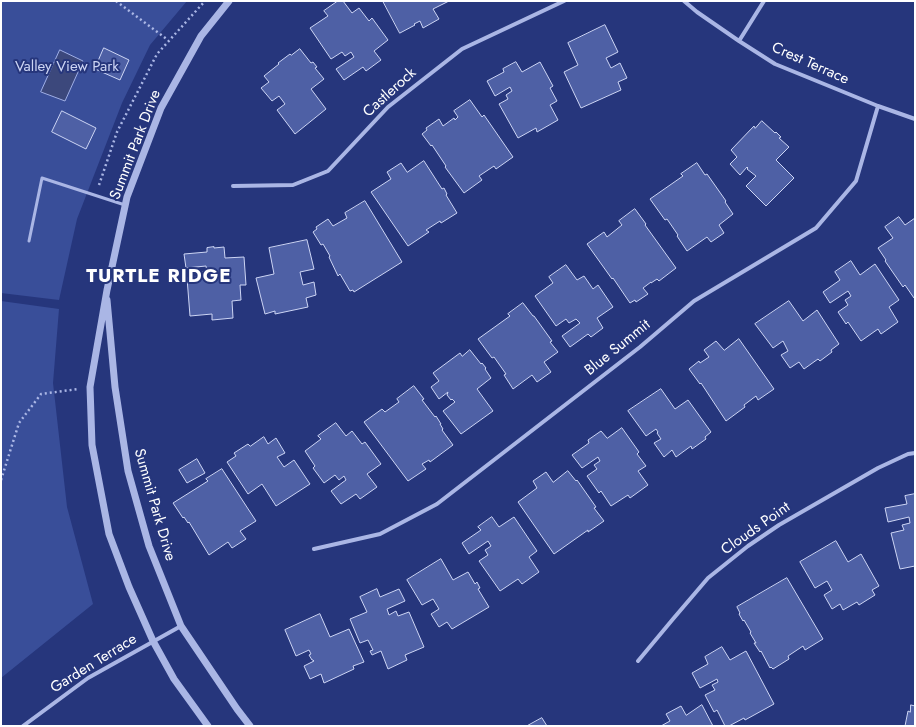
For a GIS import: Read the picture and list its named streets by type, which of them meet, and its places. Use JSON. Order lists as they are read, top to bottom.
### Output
{
  "streets": {
    "street": [
      "Crest Terrace",
      "Castlerock",
      "Summit Park Drive",
      "Blue Summit",
      "Clouds Point",
      "Garden Terrace"
    ]
  },
  "crossings": [
    ["Crest Terrace", "Blue Summit"],
    ["Summit Park Drive", "Garden Terrace"]
  ],
  "districts": ["TURTLE RIDGE"],
  "parks": ["Valley View Park"]
}
